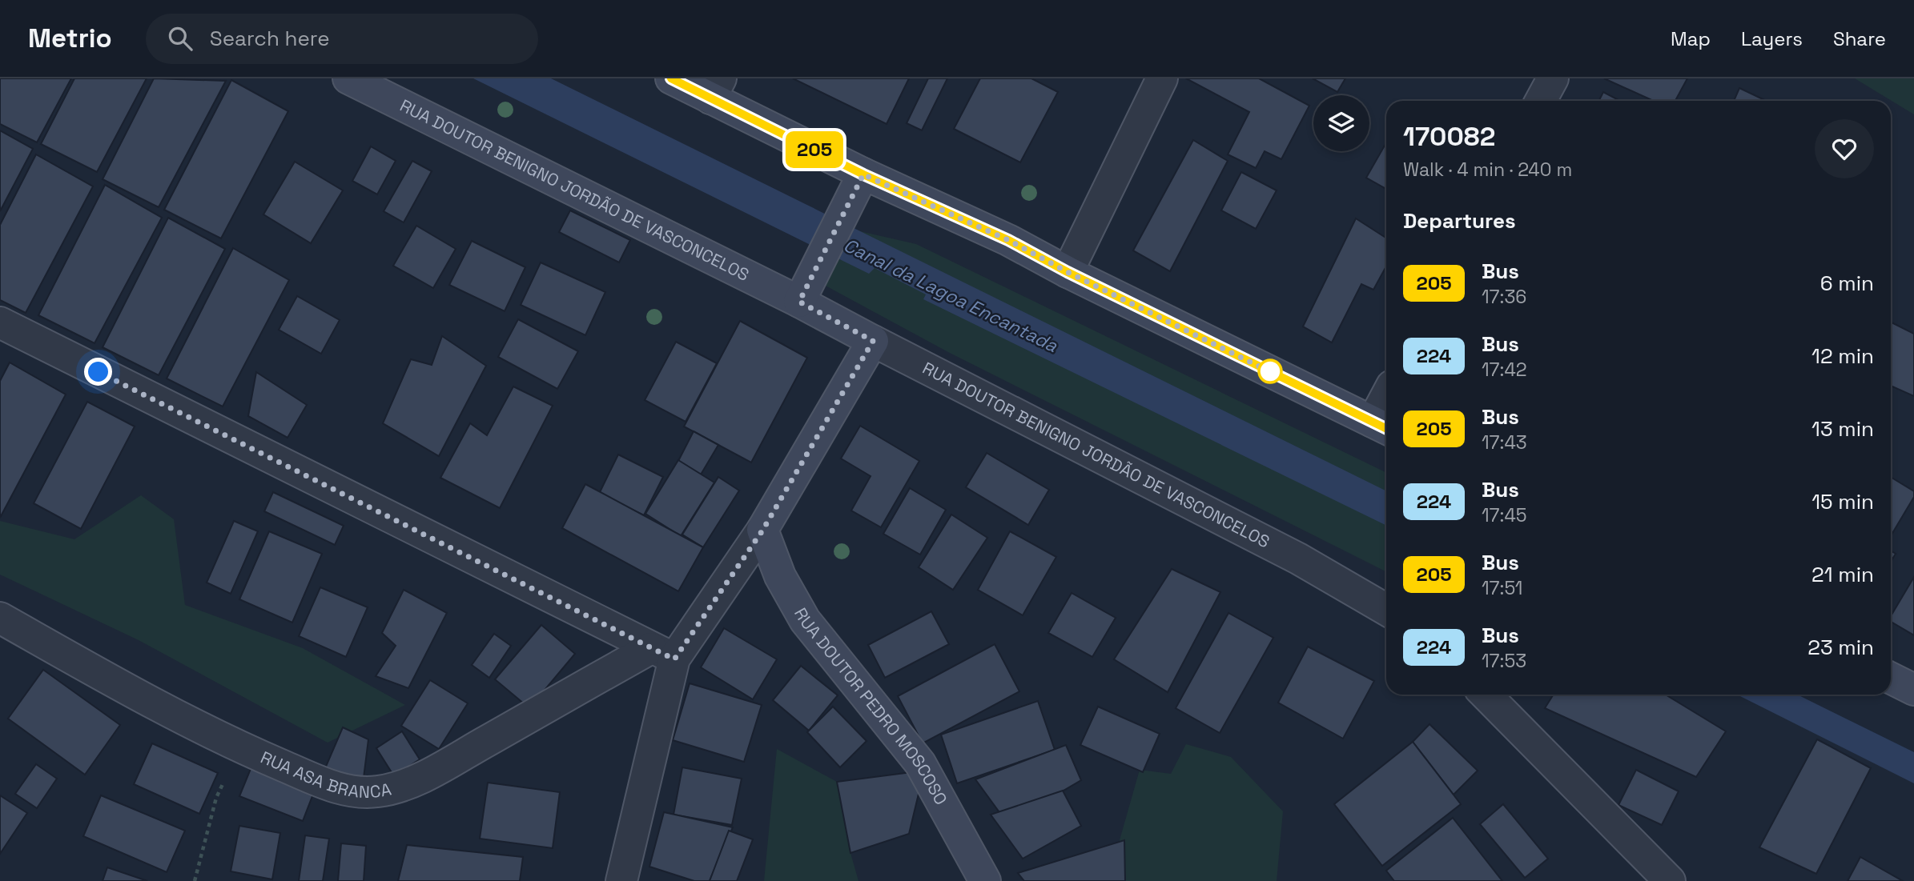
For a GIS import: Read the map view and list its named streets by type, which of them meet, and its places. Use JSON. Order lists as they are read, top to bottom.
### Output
{
  "streets": {
    "main road": ["RUA DOUTOR BENIGNO JORDÃO DE VASCONCELOS", "RUA DOUTOR PEDRO MOSCOSO"],
    "street": ["RUA ASA BRANCA"]
  },
  "water": ["Canal da Lagoa Encantada"],
  "lines": ["bus line 205"],
  "page": {
    "header": "Metrio",
    "search": "Search here",
    "nav": ["Map", "Layers", "Share"],
    "on_map": "205",
    "heading": [
      ["170082", "Walk · 4 min · 240 m"],
      "Departures"
    ],
    "list": [
      {
        "mark": "205",
        "name": "Bus",
        "note": "17:36",
        "value": "6 min"
      },
      {
        "mark": "224",
        "name": "Bus",
        "note": "17:42",
        "value": "12 min"
      },
      {
        "mark": "205",
        "name": "Bus",
        "note": "17:43",
        "value": "13 min"
      },
      {
        "mark": "224",
        "name": "Bus",
        "note": "17:45",
        "value": "15 min"
      },
      {
        "mark": "205",
        "name": "Bus",
        "note": "17:51",
        "value": "21 min"
      },
      {
        "mark": "224",
        "name": "Bus",
        "note": "17:53",
        "value": "23 min"
      }
    ]
  }
}
